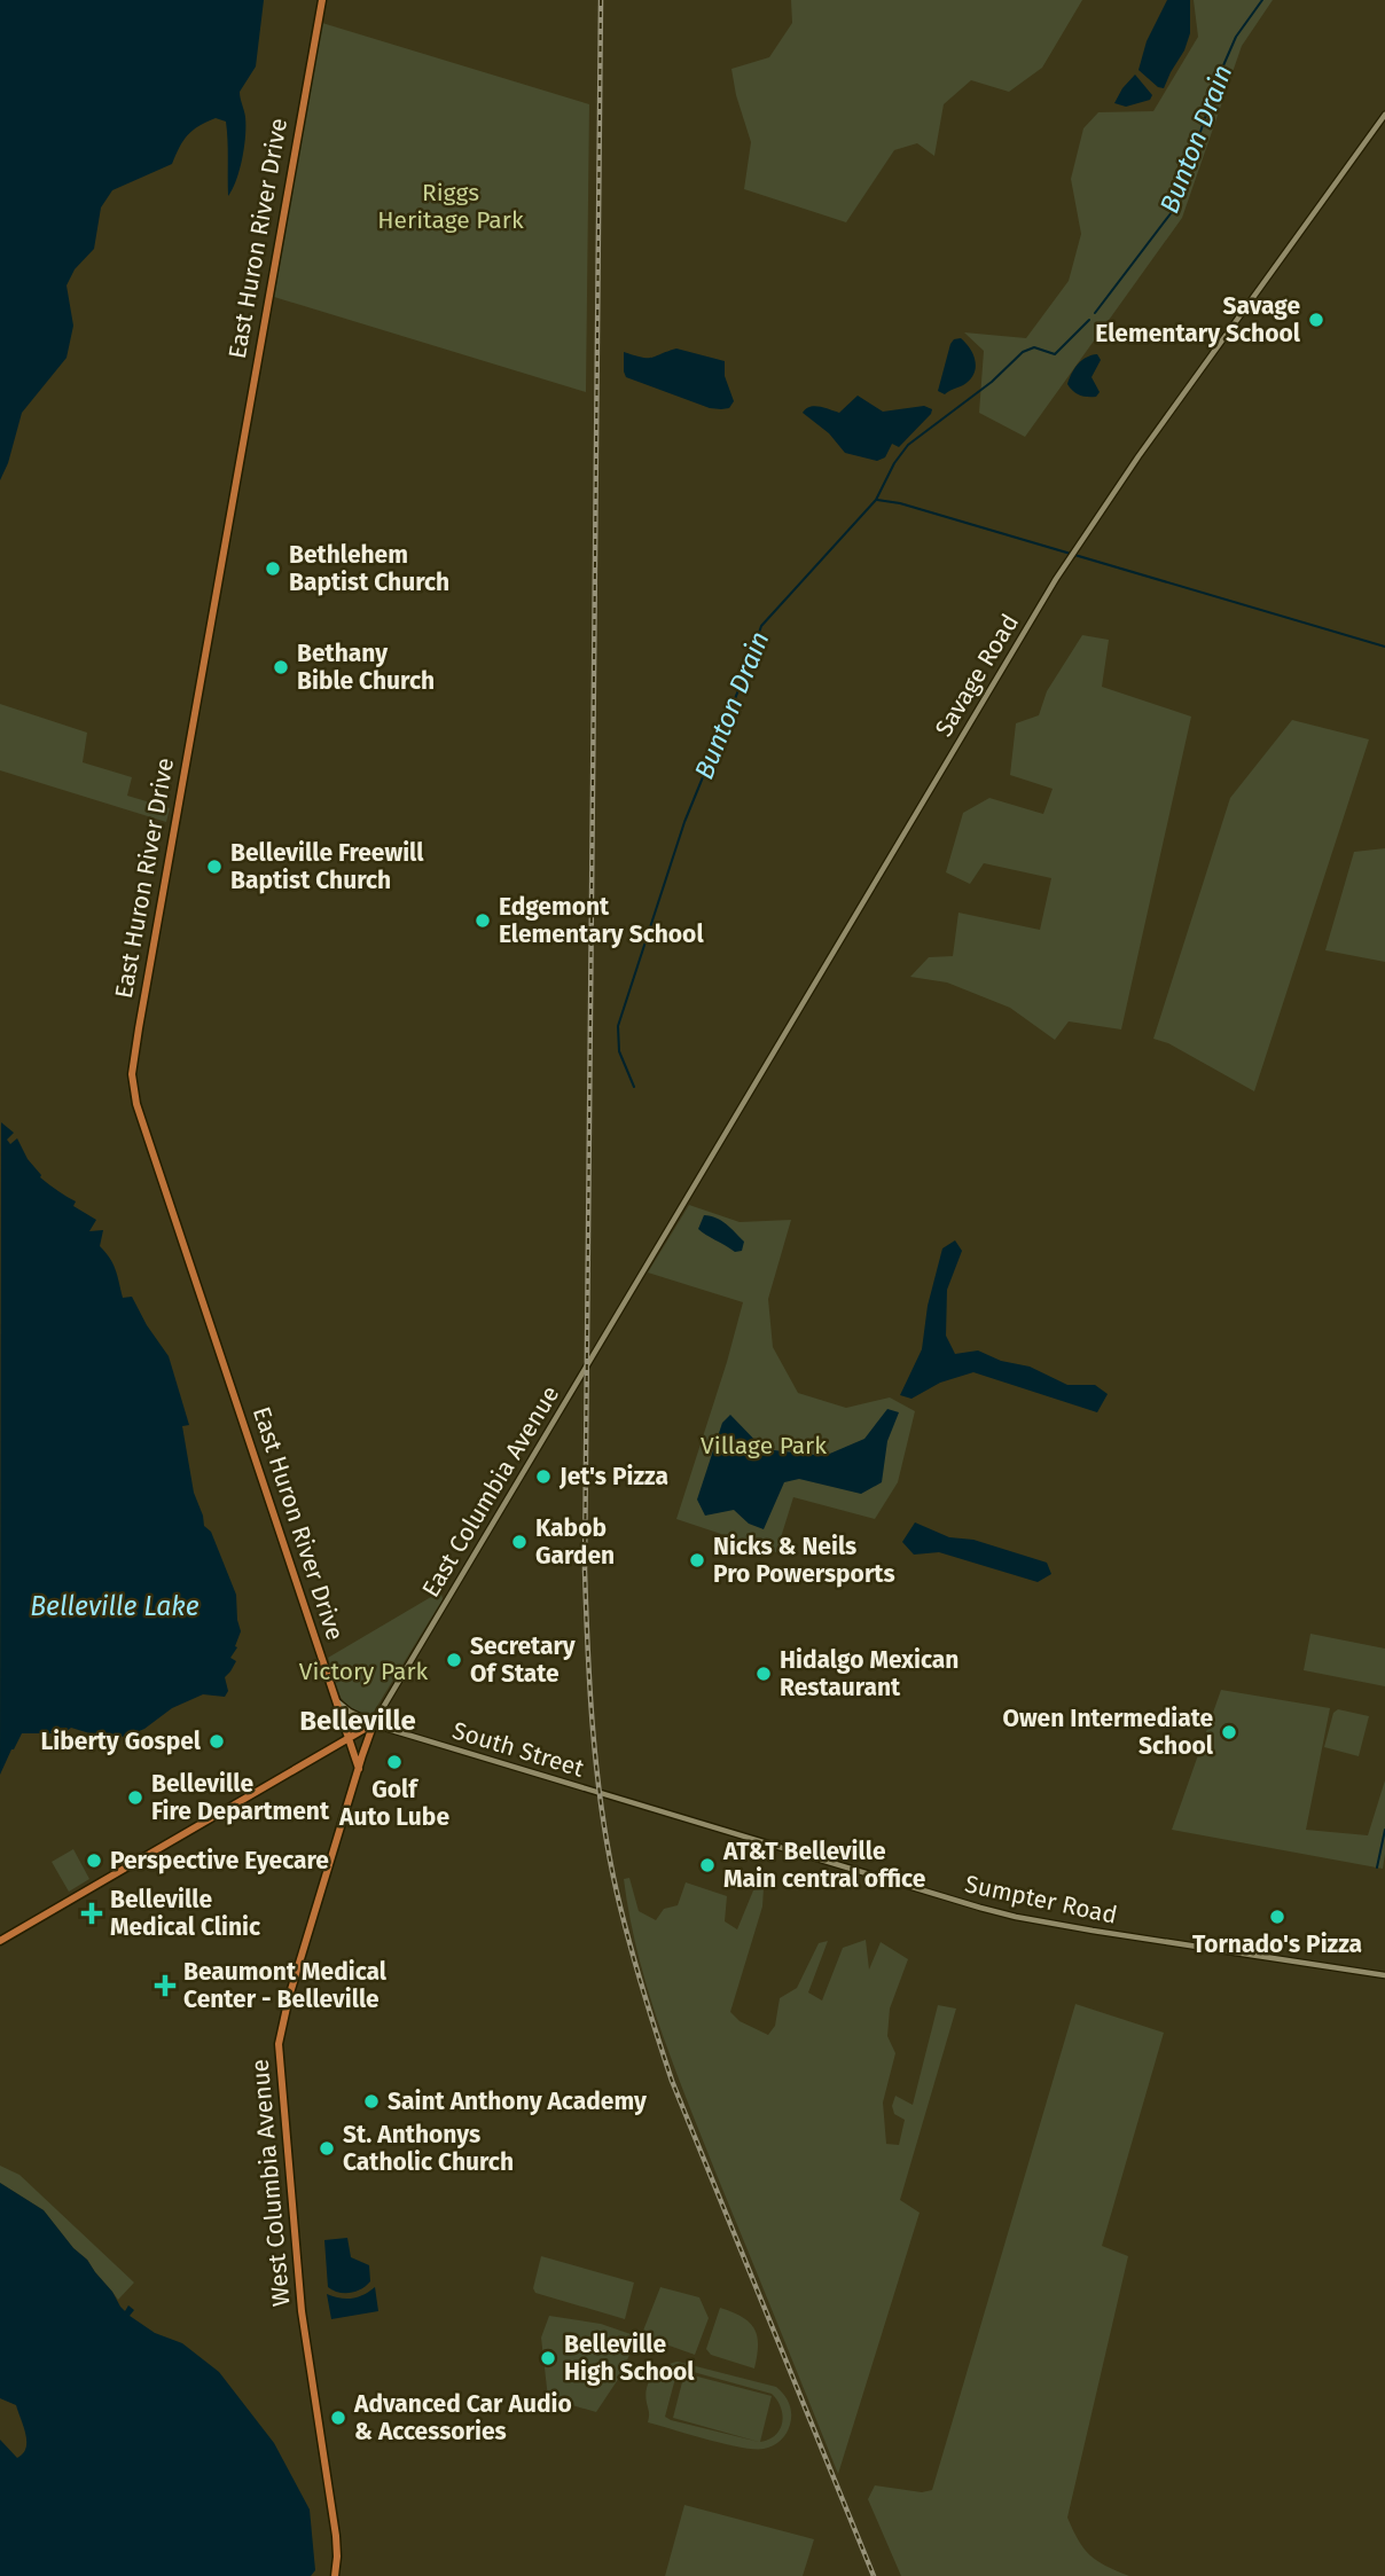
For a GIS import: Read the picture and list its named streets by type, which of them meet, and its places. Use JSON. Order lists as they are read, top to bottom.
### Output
{
  "streets": {
    "main road": ["East Huron River Drive", "West Columbia Avenue"],
    "street": [
      "Savage Road",
      "East Columbia Avenue",
      "South Street",
      "Sumpter Road"
    ]
  },
  "crossings": [
    ["East Huron River Drive", "South Street"],
    ["East Huron River Drive", "West Columbia Avenue"],
    ["Savage Road", "East Columbia Avenue"],
    ["East Columbia Avenue", "South Street"],
    ["East Columbia Avenue", "West Columbia Avenue"],
    ["South Street", "Sumpter Road"],
    ["South Street", "West Columbia Avenue"]
  ],
  "districts": ["Belleville"],
  "water": ["Bunton Drain", "Belleville Lake"],
  "parks": ["Riggs Heritage Park", "Village Park", "Victory Park"],
  "places": {
    "other": [
      "Savage Elementary School",
      "Bethlehem Baptist Church",
      "Bethany Bible Church",
      "Belleville Freewill Baptist Church",
      "Edgemont Elementary School",
      "Jet's Pizza",
      "Kabob Garden",
      "Nicks & Neils Pro Powersports",
      "Secretary Of State",
      "Hidalgo Mexican Restaurant",
      "Owen Intermediate School",
      "Liberty Gospel",
      "Golf Auto Lube",
      "Belleville Fire Department",
      "Perspective Eyecare",
      "AT&T Belleville Main central office",
      "Tornado's Pizza",
      "Saint Anthony Academy",
      "St. Anthonys Catholic Church",
      "Belleville High School",
      "Advanced Car Audio & Accessories"
    ],
    "health": ["Belleville Medical Clinic", "Beaumont Medical Center - Belleville"]
  }
}
